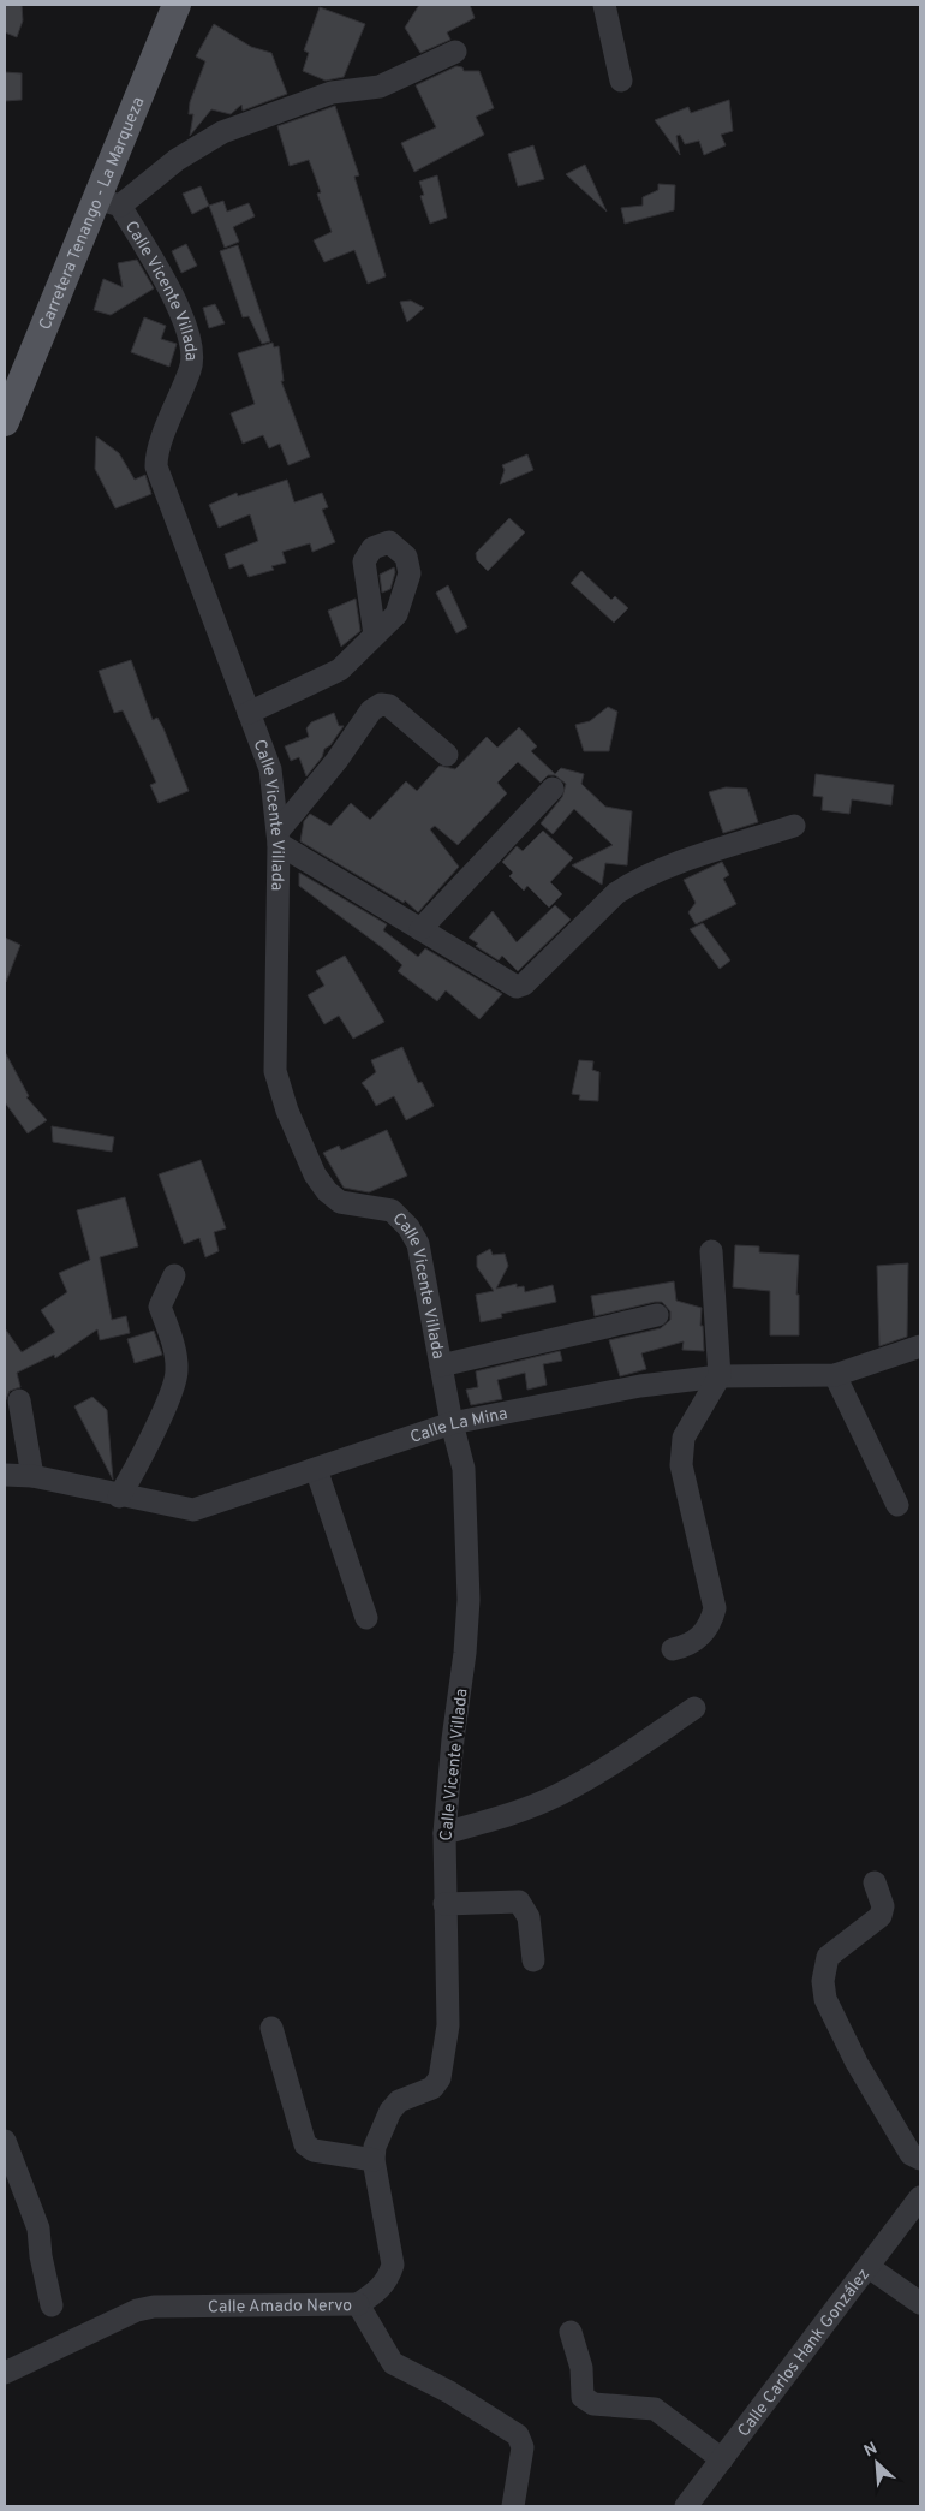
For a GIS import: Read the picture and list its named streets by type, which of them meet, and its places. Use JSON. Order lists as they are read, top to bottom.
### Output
{
  "streets": {
    "main road": ["Carretera Tenango - La Marqueza"],
    "street": [
      "Calle Vicente Villada",
      "Calle La Mina",
      "Calle Amado Nervo",
      "Calle Carlos Hank González"
    ]
  },
  "crossings": [
    ["Carretera Tenango - La Marqueza", "Calle Vicente Villada"],
    ["Calle Vicente Villada", "Calle La Mina"],
    ["Calle Vicente Villada", "Calle Amado Nervo"]
  ],
  "north": "top left"
}
